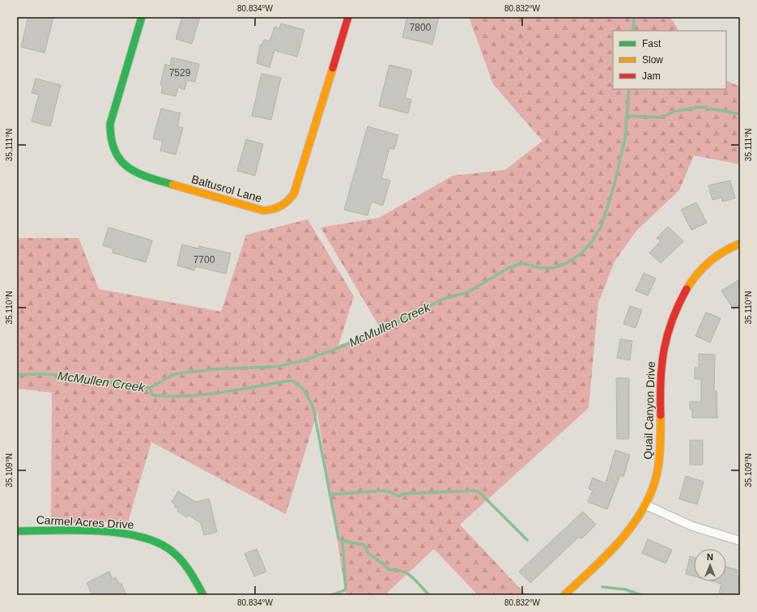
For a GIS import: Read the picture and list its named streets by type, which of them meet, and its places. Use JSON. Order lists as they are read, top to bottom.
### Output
{
  "streets": {
    "street": ["Baltusrol Lane", "Quail Canyon Drive", "Carmel Acres Drive"]
  },
  "water": ["McMullen Creek"],
  "house_numbers": ["7800", "7529", "7700"],
  "legend": ["Fast", "Slow", "Jam"],
  "north": "top",
  "coordinates": [
    "80.834°W",
    "80.832°W",
    "35.111°N",
    "35.110°N",
    "35.109°N"
  ]
}
